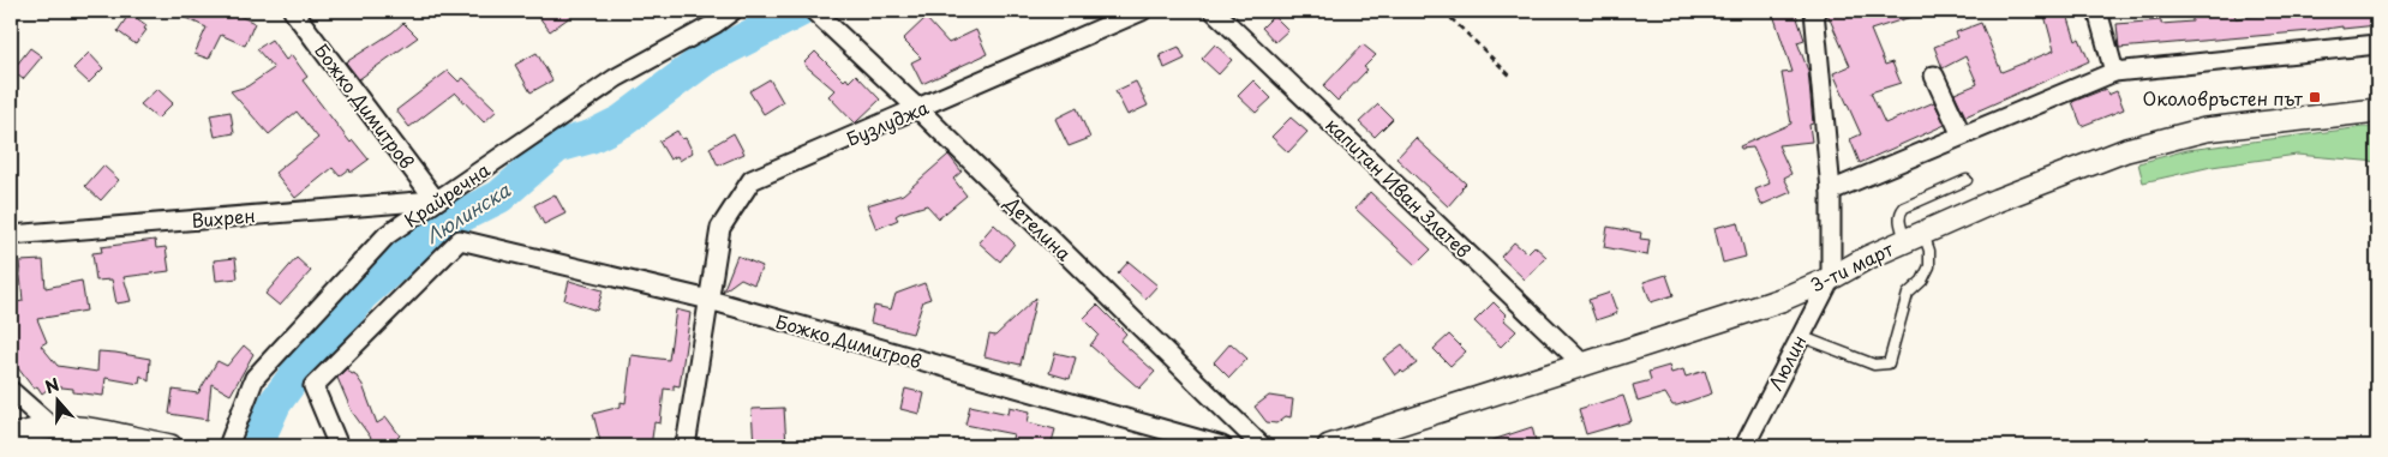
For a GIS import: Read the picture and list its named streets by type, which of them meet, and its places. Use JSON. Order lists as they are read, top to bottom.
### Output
{
  "streets": {
    "street": [
      "Божко Димитров",
      "Бузлуджа",
      "капитан Иван Златев",
      "Крайречна",
      "Вихрен",
      "Детелина",
      "3-ти март",
      "Люлин"
    ]
  },
  "crossings": [
    ["Божко Димитров", "Бузлуджа"],
    ["Божко Димитров", "Крайречна"],
    ["Божко Димитров", "Вихрен"],
    ["Бузлуджа", "Детелина"],
    ["капитан Иван Златев", "3-ти март"],
    ["Крайречна", "Вихрен"],
    ["3-ти март", "Люлин"]
  ],
  "water": ["Люлинска"],
  "places": {
    "transit": ["Околовръстен път"]
  },
  "north": "top"
}
